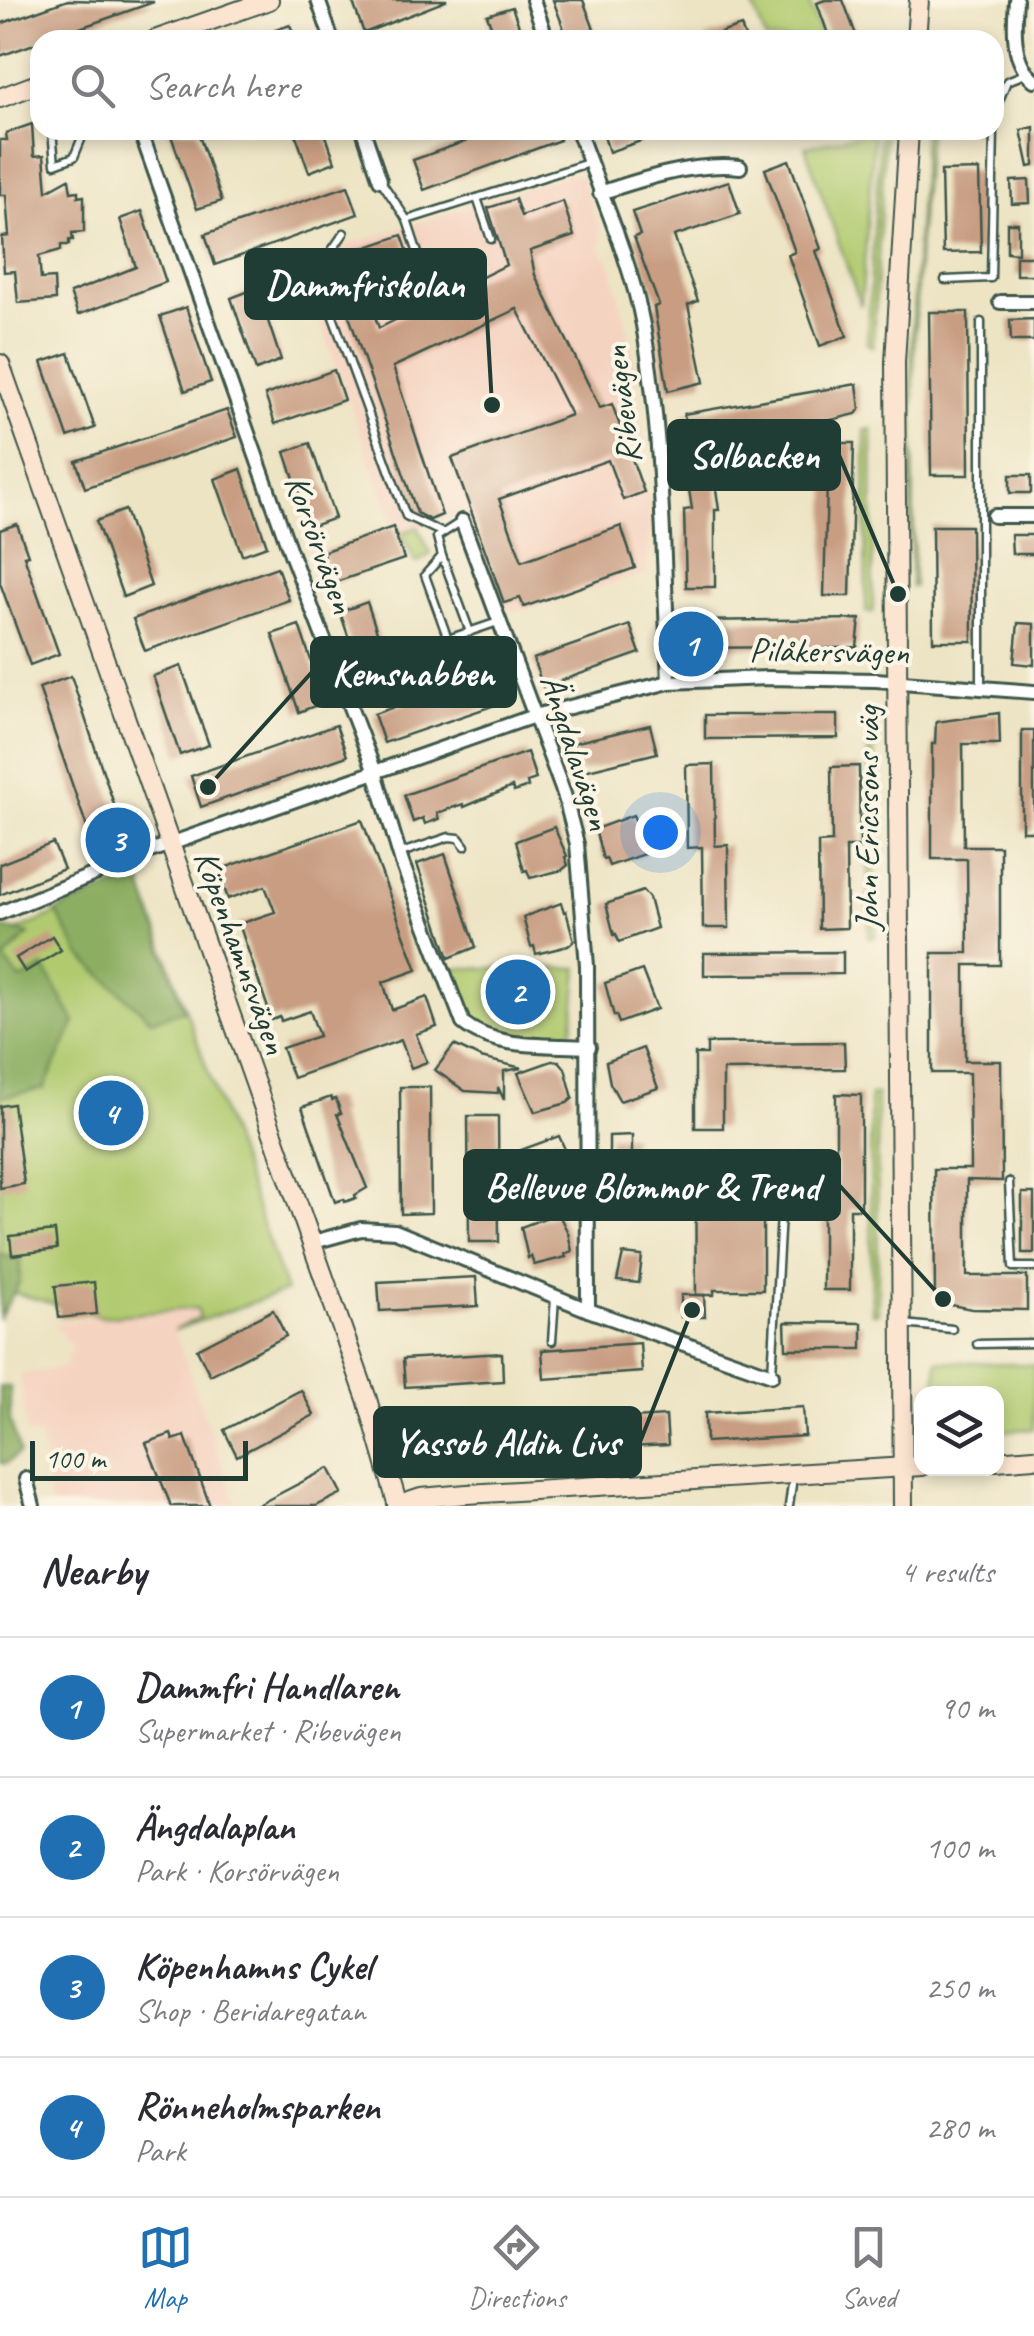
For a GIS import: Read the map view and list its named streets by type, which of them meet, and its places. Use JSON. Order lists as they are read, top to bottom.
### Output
{
  "streets": {
    "street": [
      "Ribevägen",
      "Korsörvägen",
      "Pilåkersvägen",
      "Ängdalavägen",
      "John Ericssons väg",
      "Köpenhamnsvägen"
    ]
  },
  "crossings": [
    ["Ribevägen", "Pilåkersvägen"],
    ["Korsörvägen", "Pilåkersvägen"],
    ["Korsörvägen", "Ängdalavägen"],
    ["Pilåkersvägen", "Ängdalavägen"],
    ["Pilåkersvägen", "John Ericssons väg"],
    ["Pilåkersvägen", "Köpenhamnsvägen"]
  ],
  "places": [
    "Dammfriskolan",
    "Solbacken",
    "Kemsnabben",
    "Bellevue Blommor & Trend",
    "Yassob Aldin Livs"
  ],
  "scale_bar": "100 m",
  "page": {
    "search": "Search here",
    "pins": [
      "1",
      "3",
      "2",
      "4"
    ],
    "scale": "100 m",
    "heading": ["Nearby", "4 results"],
    "list": [
      {
        "mark": "1",
        "name": "Dammfri Handlaren",
        "note": "Supermarket · Ribevägen",
        "value": "90 m"
      },
      {
        "mark": "2",
        "name": "Ängdalaplan",
        "note": "Park · Korsörvägen",
        "value": "100 m"
      },
      {
        "mark": "3",
        "name": "Köpenhamns Cykel",
        "note": "Shop · Beridaregatan",
        "value": "250 m"
      },
      {
        "mark": "4",
        "name": "Rönneholmsparken",
        "note": "Park",
        "value": "280 m"
      }
    ],
    "nav": ["Map", "Directions", "Saved"]
  }
}
